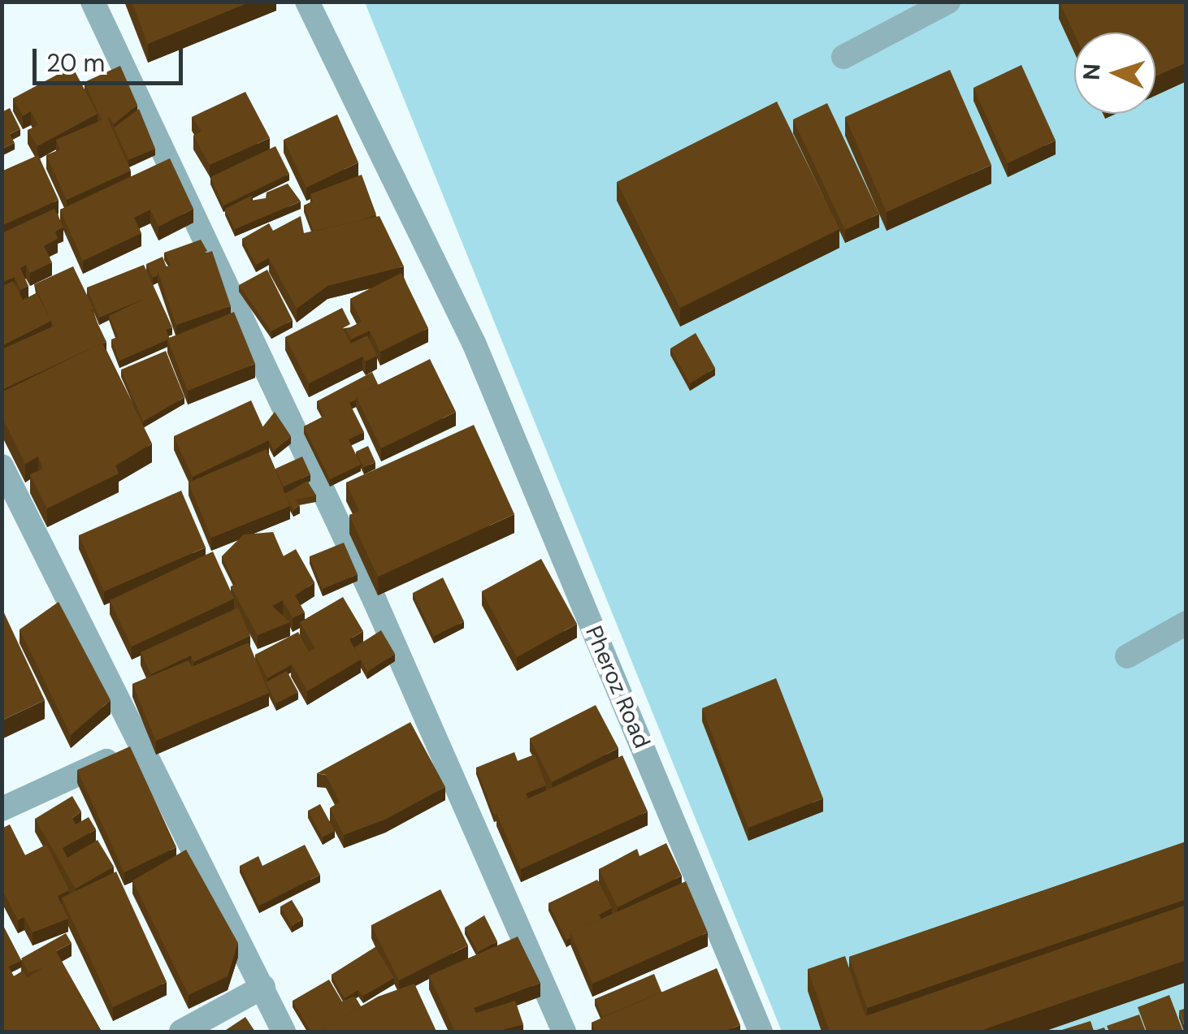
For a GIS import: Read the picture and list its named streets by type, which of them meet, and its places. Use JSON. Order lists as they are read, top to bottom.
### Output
{
  "streets": {
    "street": ["Pheroz Road"]
  },
  "scale_bar": "20 m",
  "north": "left"
}
